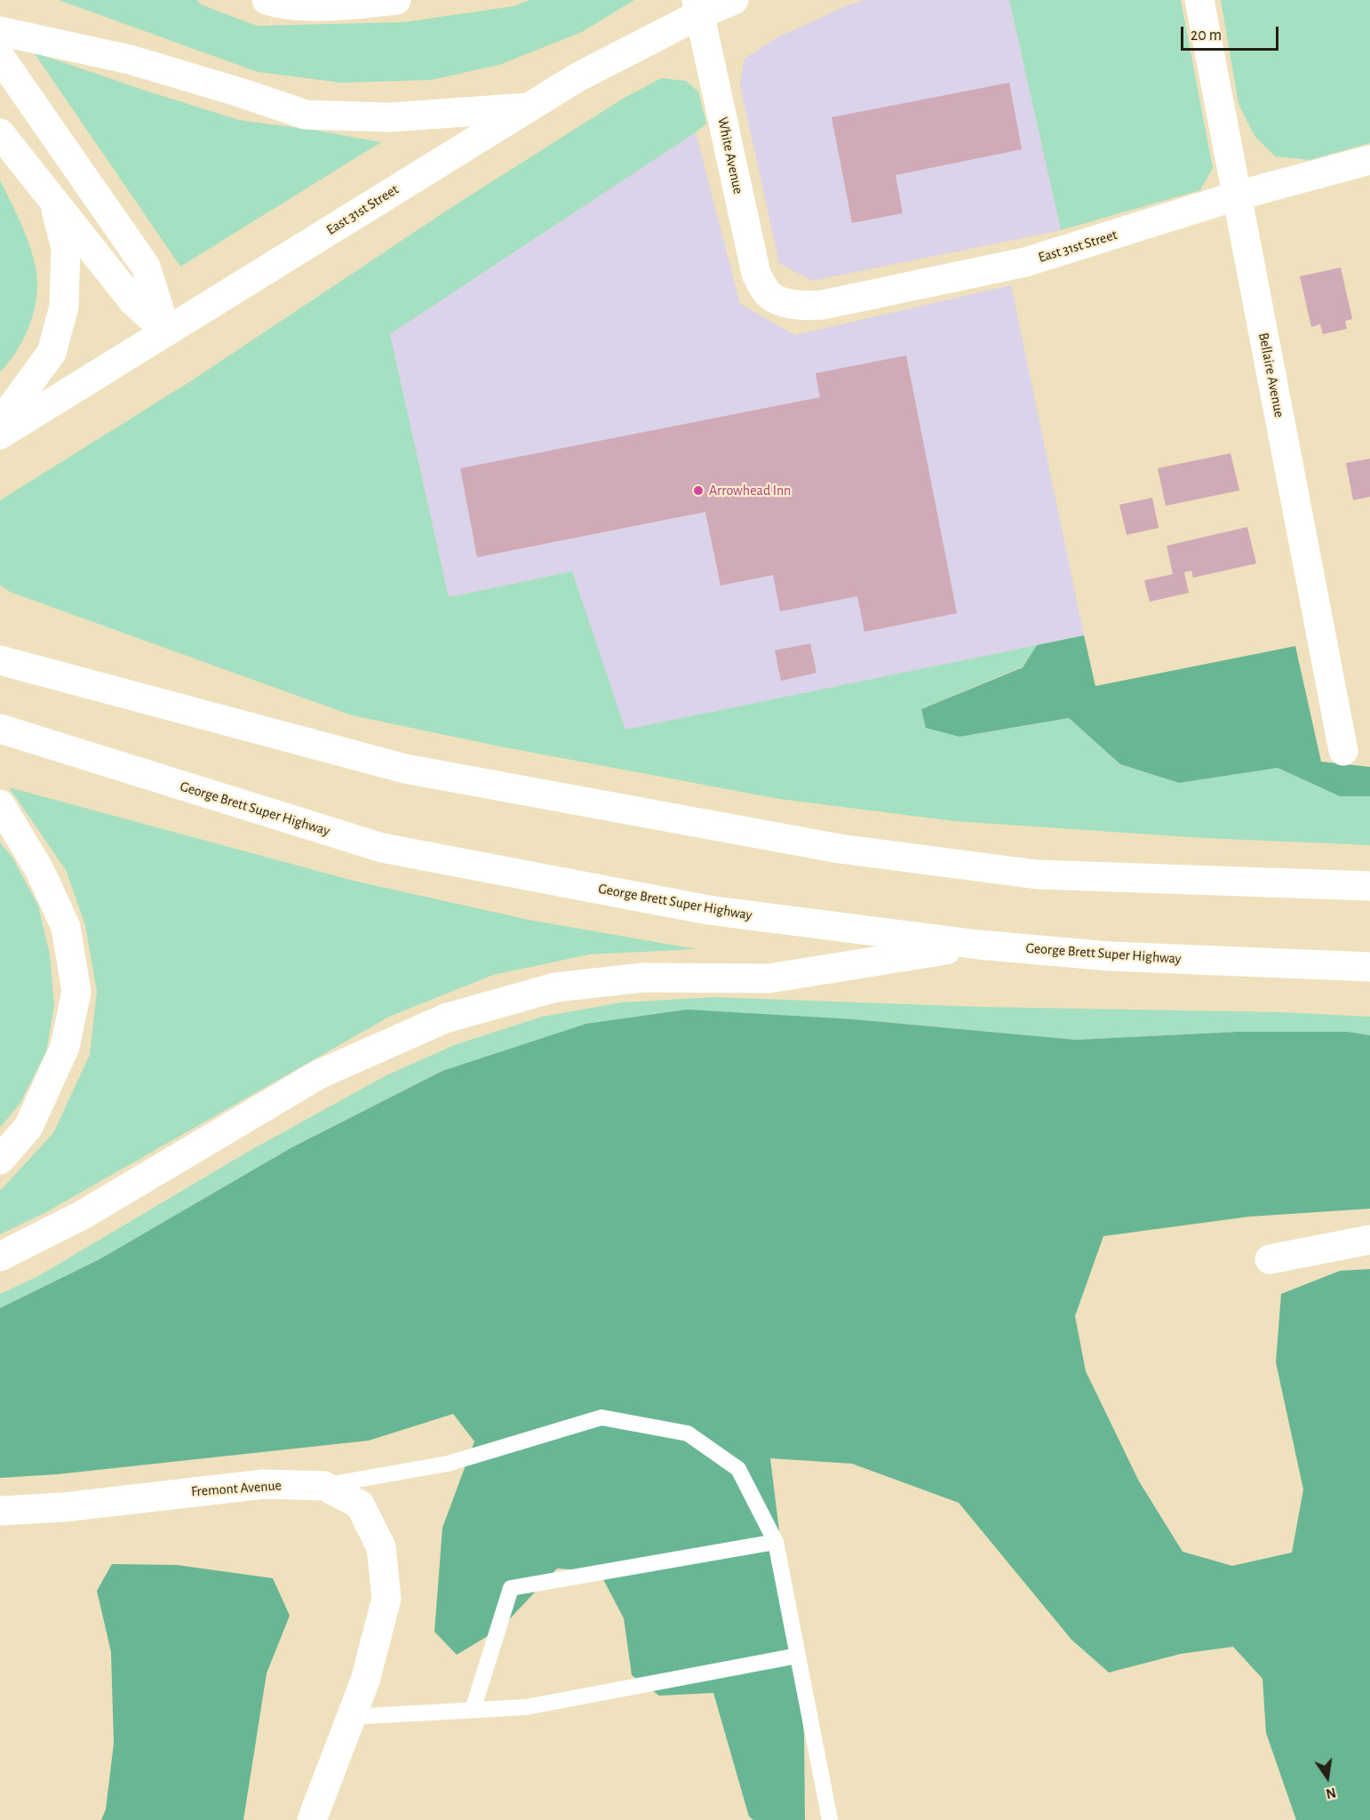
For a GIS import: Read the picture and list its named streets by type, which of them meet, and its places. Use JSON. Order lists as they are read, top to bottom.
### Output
{
  "streets": {
    "main road": [
      "White Avenue",
      "East 31st Street",
      "Bellaire Avenue",
      "George Brett Super Highway",
      "Fremont Avenue"
    ]
  },
  "crossings": [
    ["White Avenue", "East 31st Street"],
    ["East 31st Street", "Bellaire Avenue"]
  ],
  "places": ["Arrowhead Inn"],
  "scale_bar": "20 m",
  "north": "bottom"
}
